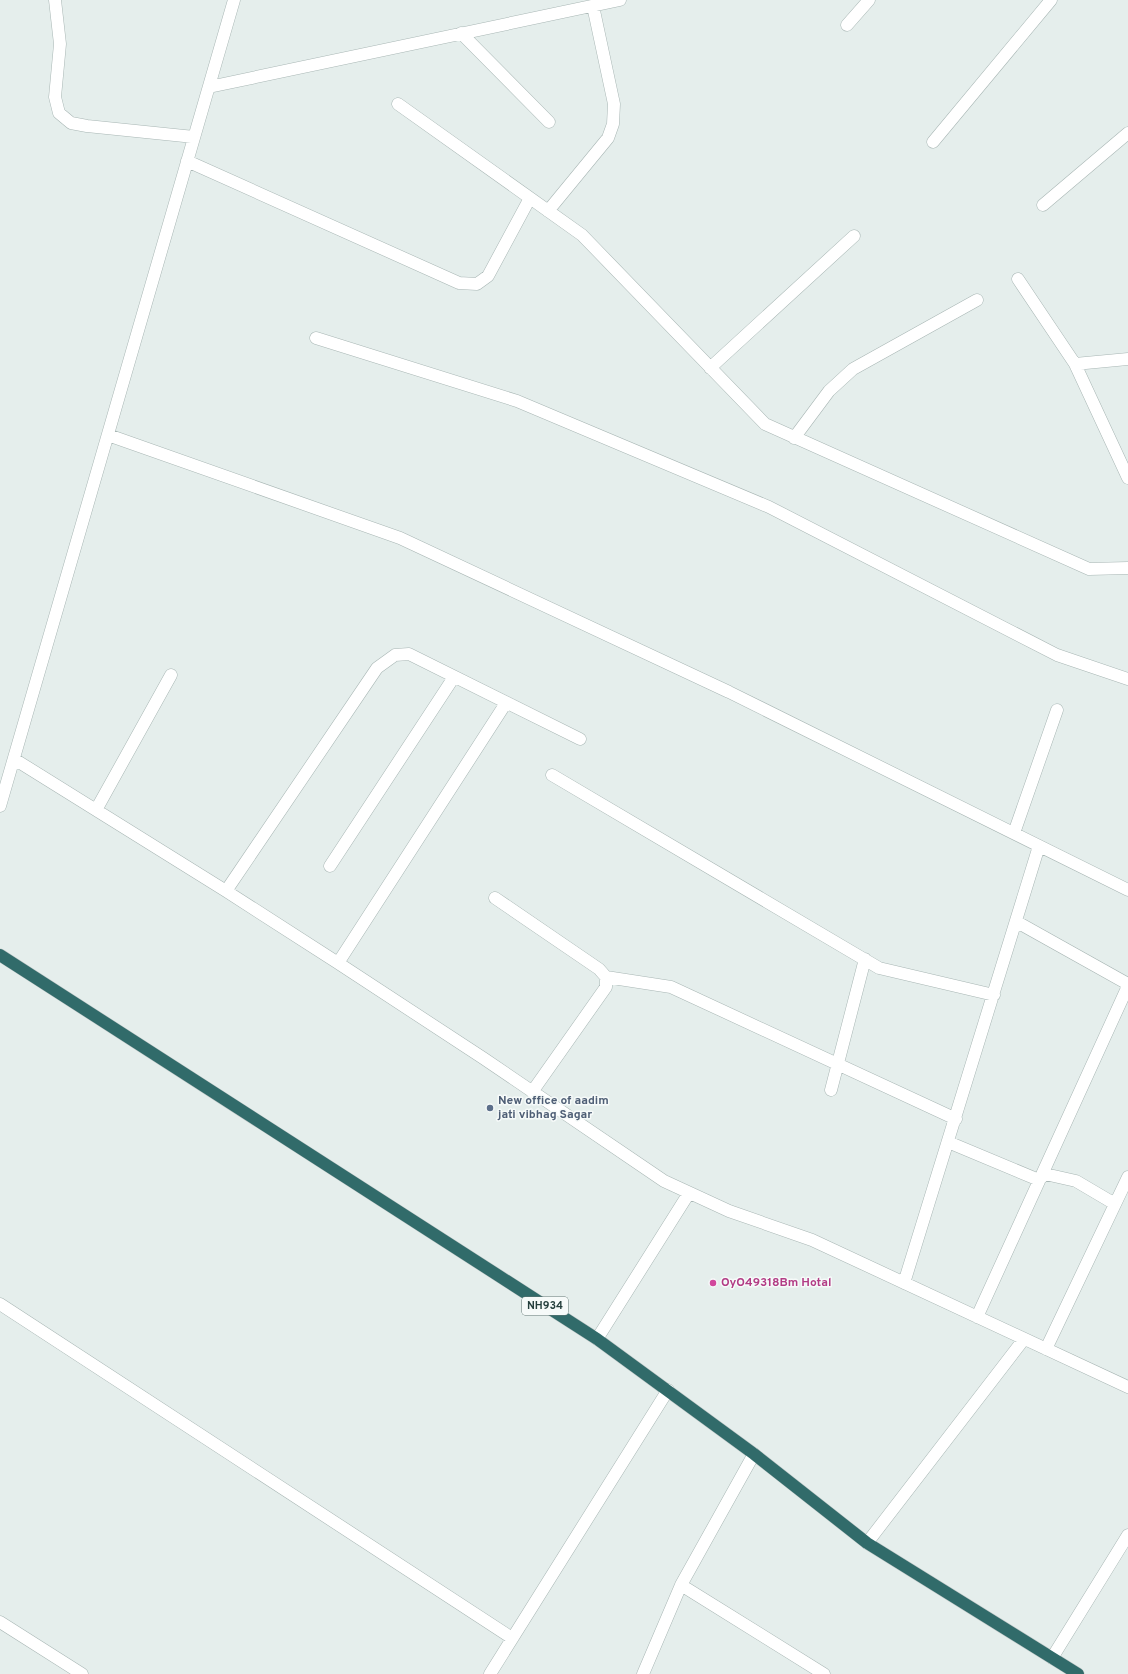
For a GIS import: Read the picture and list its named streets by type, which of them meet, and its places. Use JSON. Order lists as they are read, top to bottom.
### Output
{
  "streets": {
    "highway": ["NH934"]
  },
  "places": ["New office of aadim jati vibhag Sagar", "OyO49318Bm Hotal"]
}
